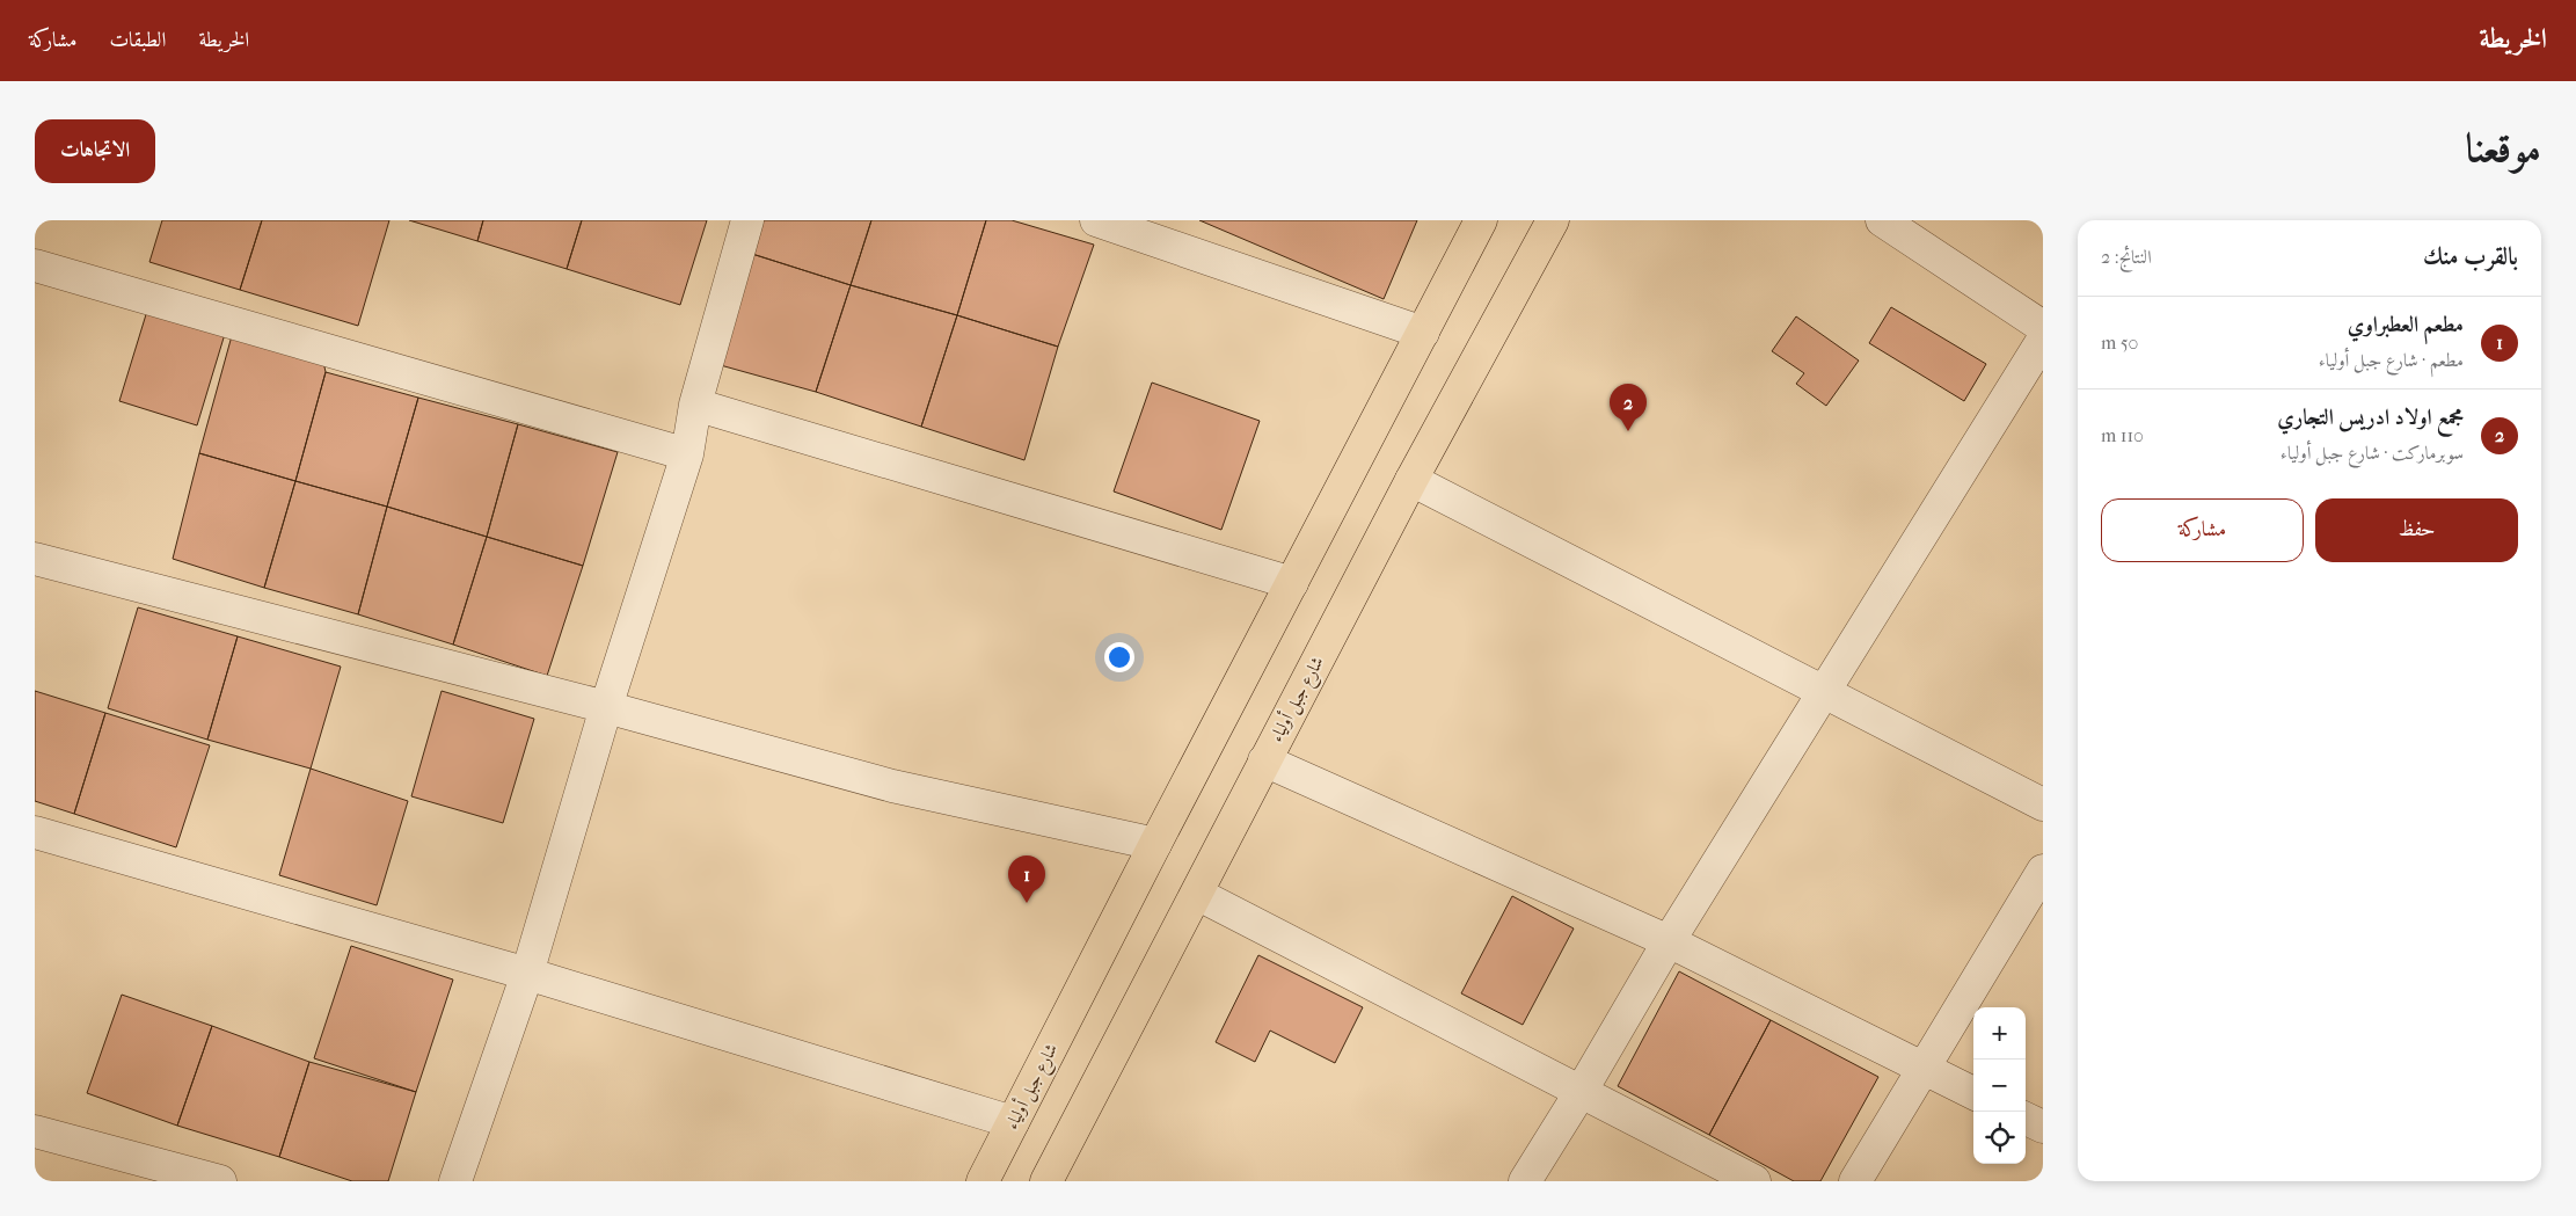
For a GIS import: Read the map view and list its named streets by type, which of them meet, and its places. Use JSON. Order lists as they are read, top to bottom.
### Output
{
  "streets": {
    "main road": ["شارع جبل أولياء"]
  },
  "page": {
    "header": "الخريطة",
    "nav": ["الخريطة", "الطبقات", "مشاركة"],
    "title": "موقعنا",
    "buttons": [
      "الاتجاهات",
      ["حفظ", "مشاركة"]
    ],
    "heading": ["بالقرب منك", "النتائج: 2"],
    "list": [
      {
        "mark": "1",
        "name": "مطعم العطبراوي",
        "note": "مطعم · شارع جبل أولياء",
        "value": "50 m"
      },
      {
        "mark": "2",
        "name": "مجمع اولاد ادريس التجاري",
        "note": "سوبرماركت · شارع جبل أولياء",
        "value": "110 m"
      }
    ],
    "pins": ["2", "1"],
    "map_buttons": ["+", "−"]
  }
}
